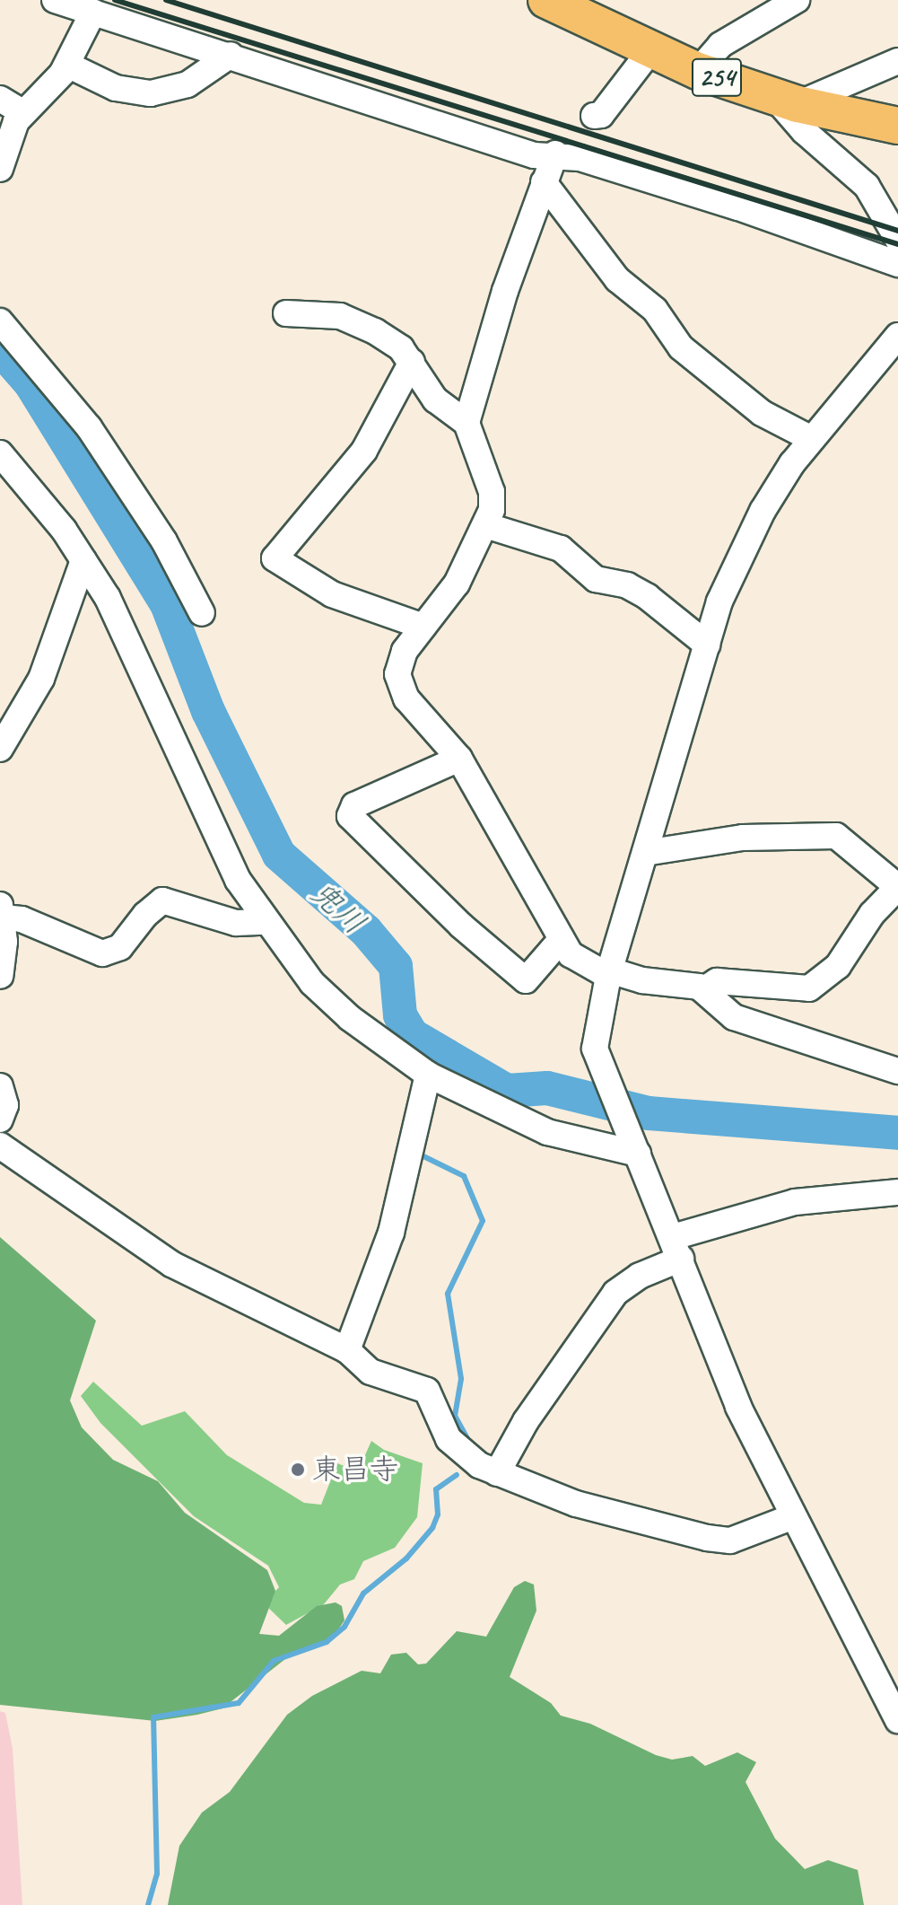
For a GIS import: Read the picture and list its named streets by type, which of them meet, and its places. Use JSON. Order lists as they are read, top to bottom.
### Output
{
  "streets": {
    "highway": ["254"]
  },
  "water": ["兜川"],
  "places": ["東昌寺"]
}
